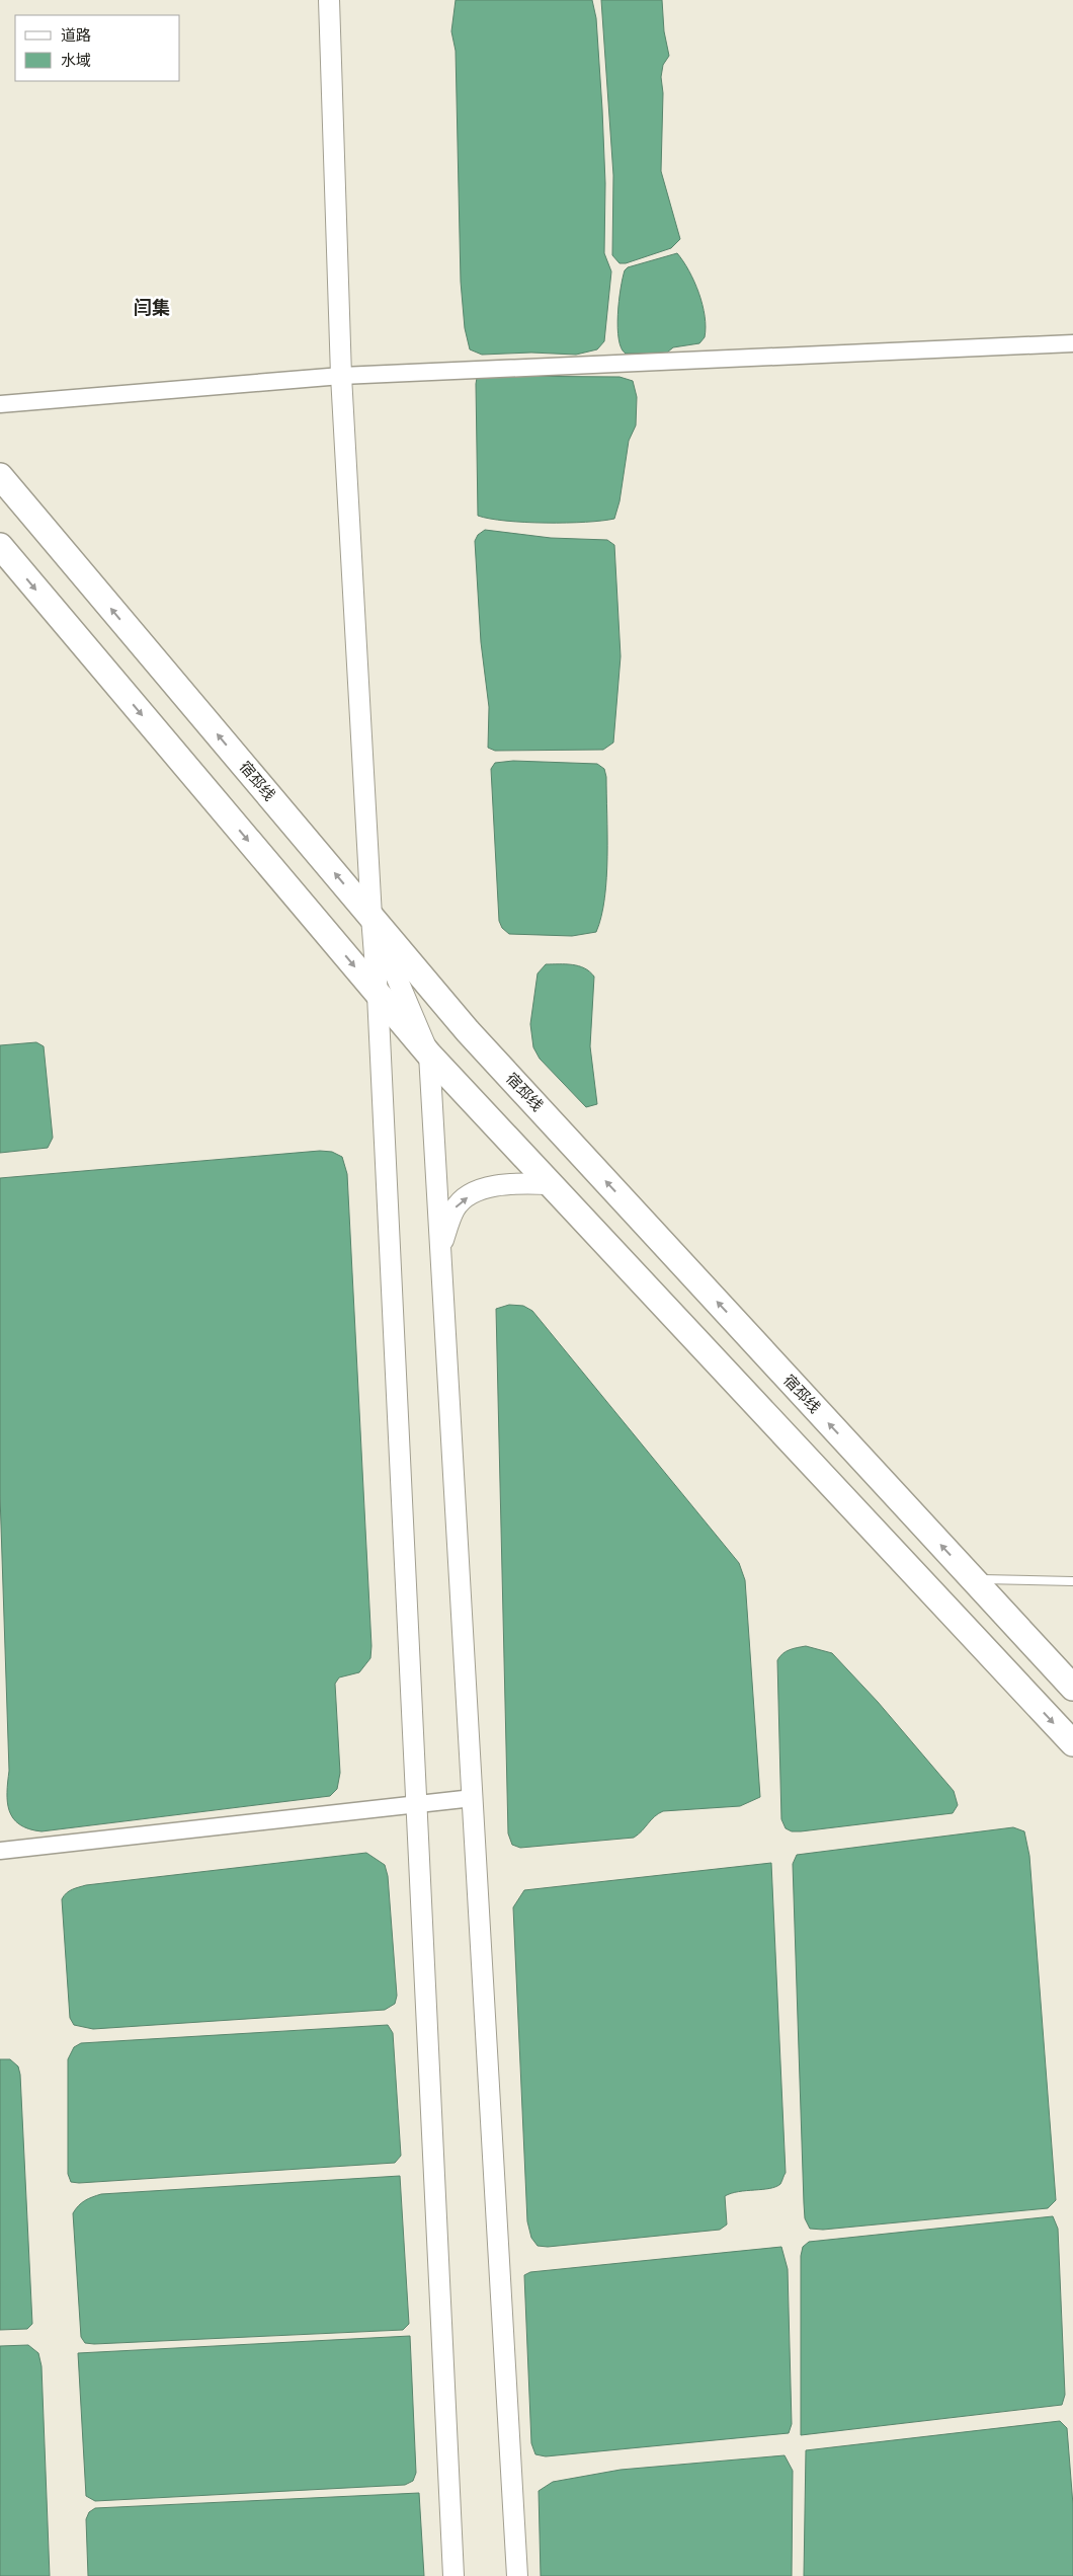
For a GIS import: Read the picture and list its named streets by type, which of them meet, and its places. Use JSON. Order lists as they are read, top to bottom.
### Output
{
  "streets": {
    "main road": ["宿邳线"]
  },
  "districts": ["闫集"],
  "legend": ["道路", "水域"]
}
